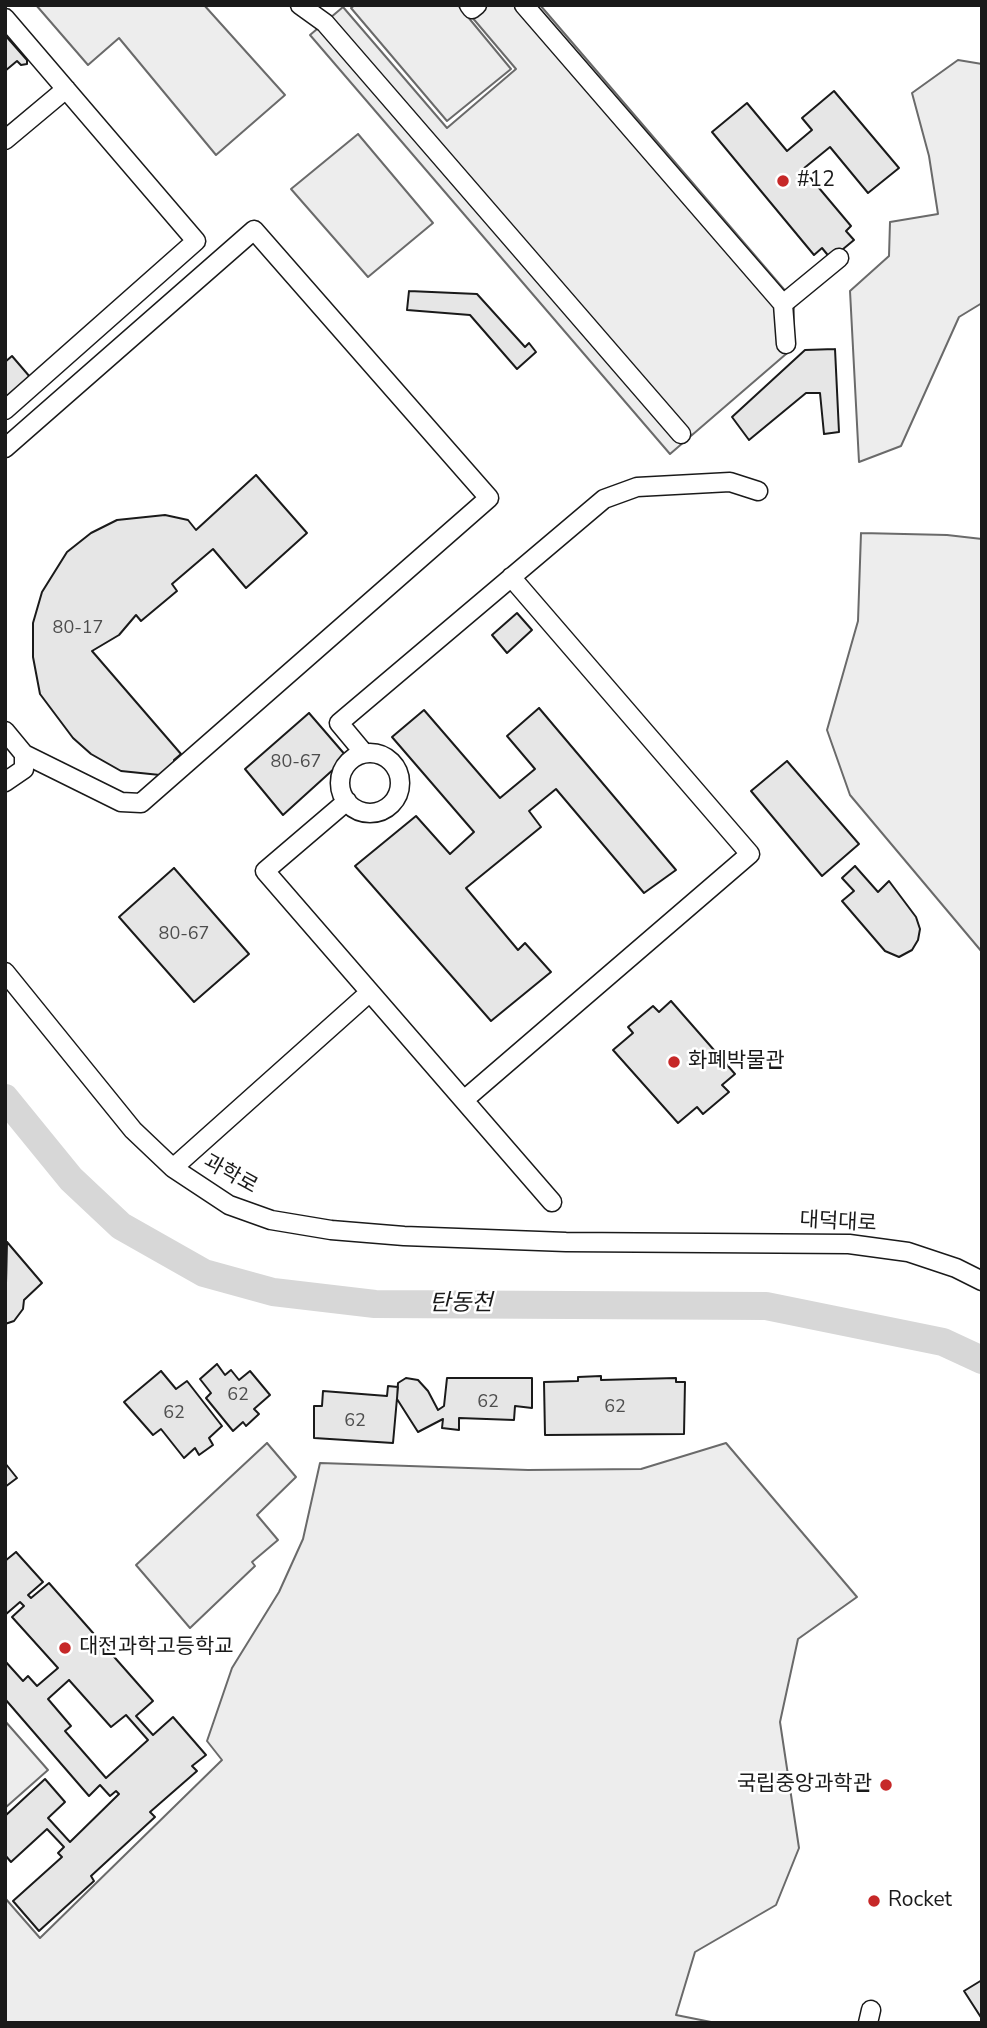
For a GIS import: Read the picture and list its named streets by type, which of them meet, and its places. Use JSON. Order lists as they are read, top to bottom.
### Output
{
  "streets": {
    "lane": ["과학로", "대덕대로"]
  },
  "crossings": [
    ["과학로", "대덕대로"]
  ],
  "water": ["탄동천"],
  "places": [
    "#12",
    "화폐박물관",
    "대전과학고등학교",
    "국립중앙과학관",
    "Rocket"
  ],
  "house_numbers": [
    "80-17",
    "80-67",
    "80-67",
    "62",
    "62",
    "62",
    "62",
    "62"
  ]
}
